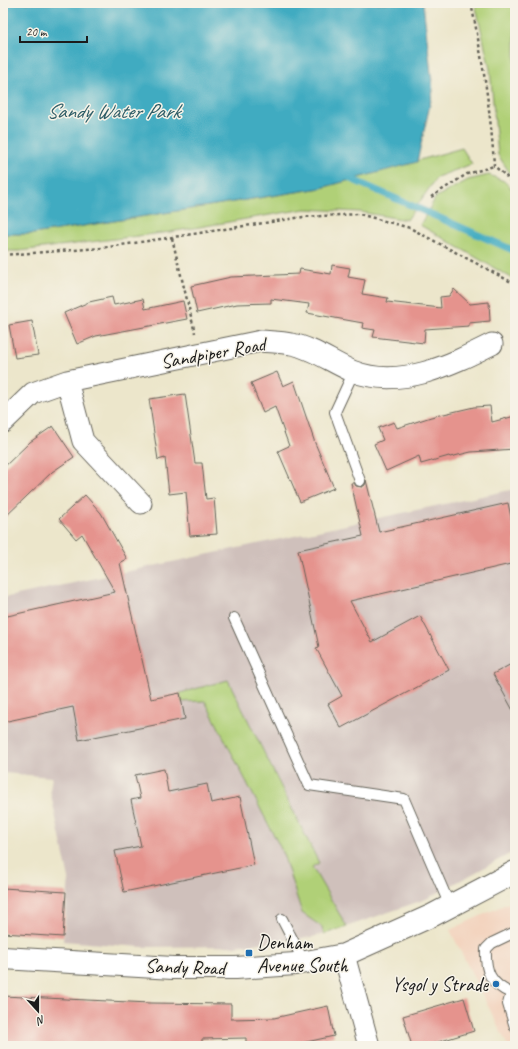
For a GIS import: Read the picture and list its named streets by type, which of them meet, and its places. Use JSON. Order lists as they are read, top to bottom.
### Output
{
  "streets": {
    "main road": ["Sandy Road"],
    "street": ["Sandpiper Road"]
  },
  "water": ["Sandy Water Park"],
  "places": {
    "transit": ["Denham Avenue South"],
    "other": ["Ysgol y Strade"]
  },
  "scale_bar": "20 m",
  "north": "bottom"
}
